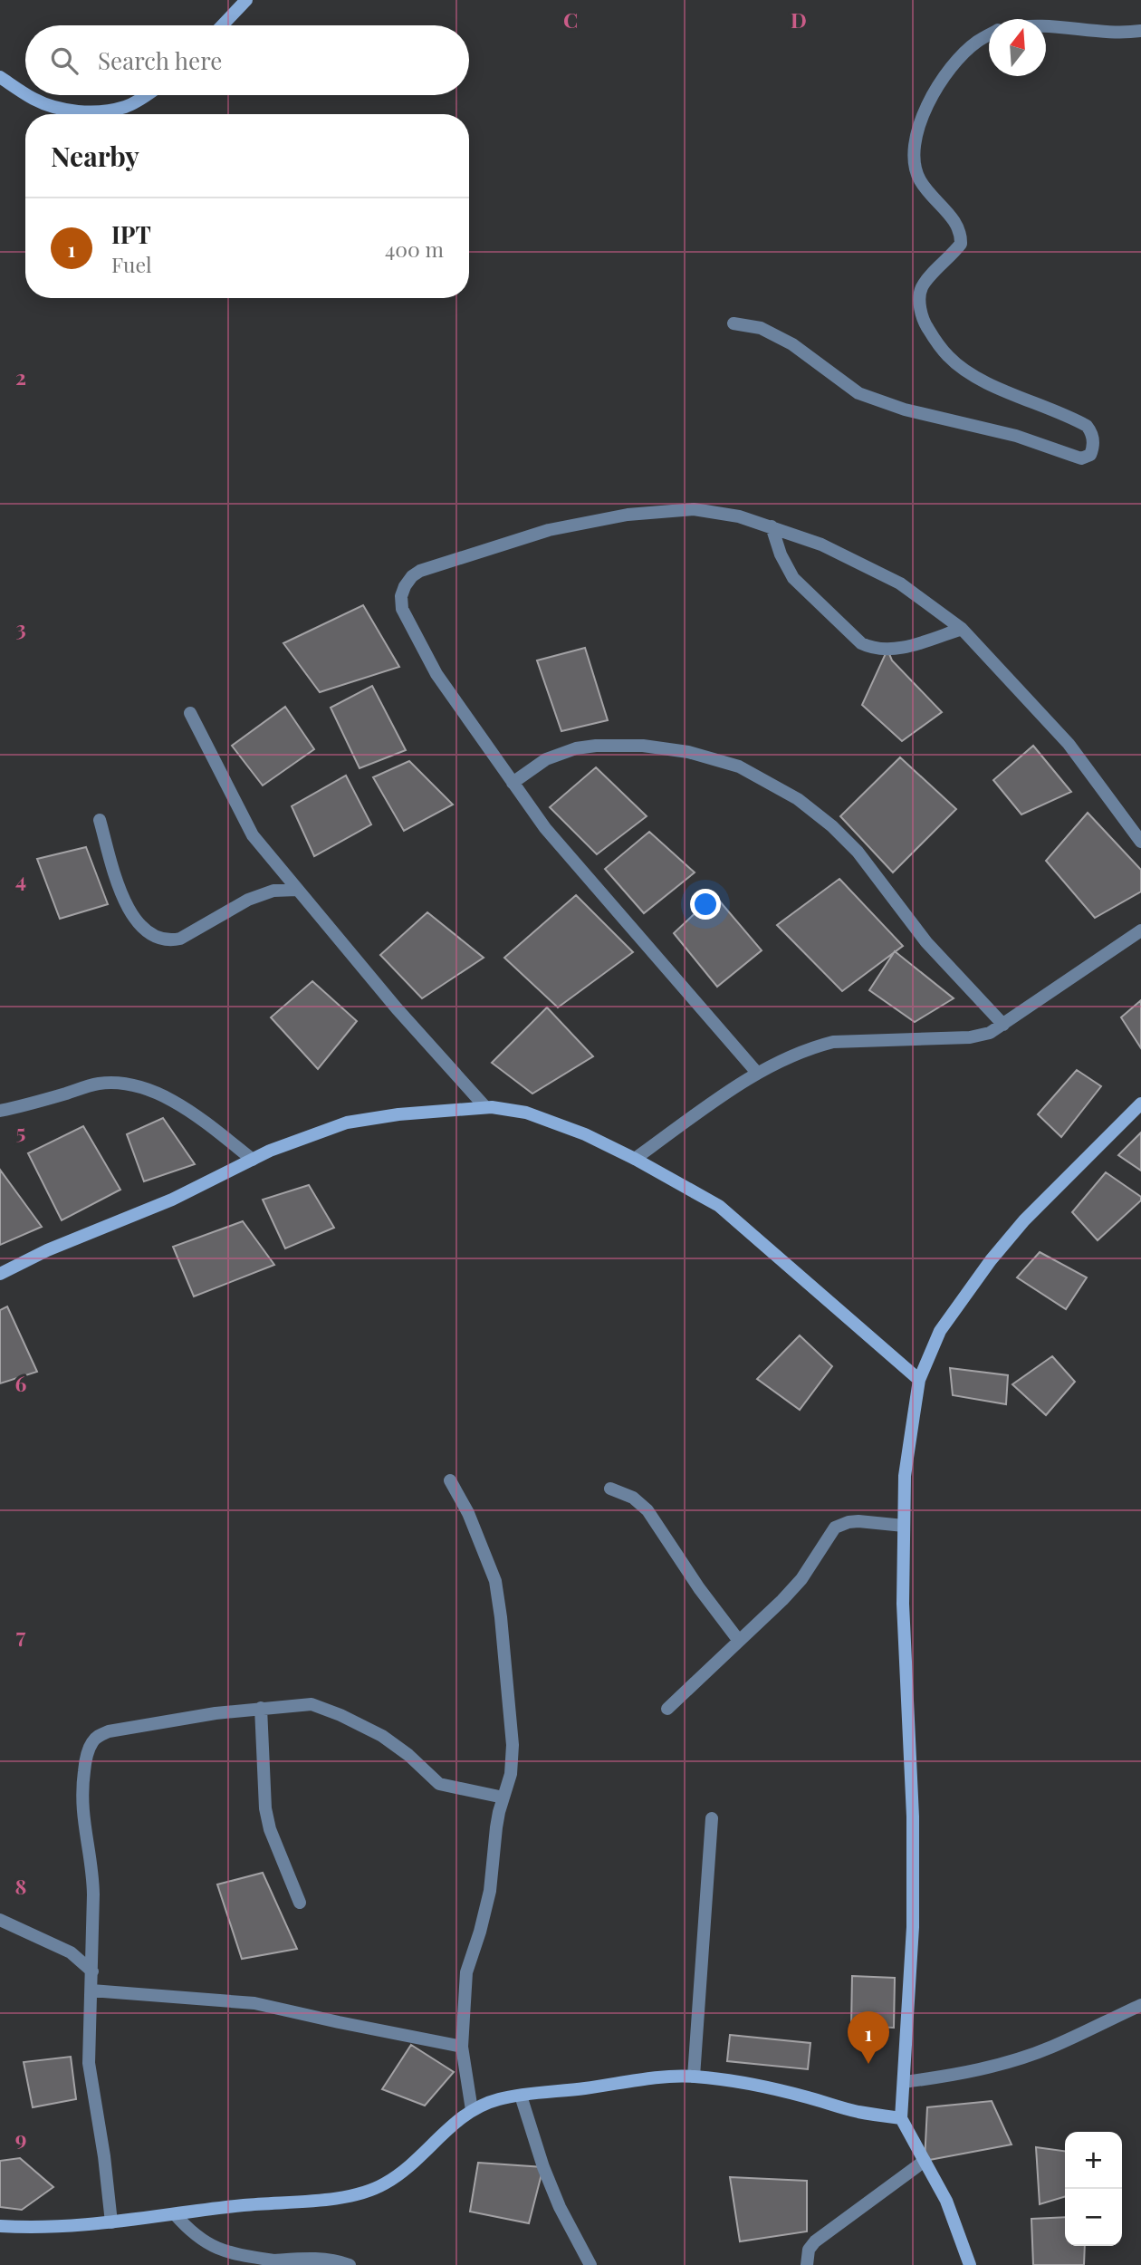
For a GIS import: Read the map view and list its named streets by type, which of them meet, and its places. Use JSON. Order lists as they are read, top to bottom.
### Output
{
  "north": "top",
  "page": {
    "search": "Search here",
    "heading": "Nearby",
    "list": [
      {
        "mark": "1",
        "name": "IPT",
        "note": "Fuel",
        "value": "400 m"
      }
    ],
    "pins": "1",
    "map_buttons": ["+", "−"]
  },
  "grid": {
    "columns": ["C", "D"],
    "rows": [
      "2",
      "3",
      "4",
      "5",
      "6",
      "7",
      "8",
      "9"
    ]
  }
}
